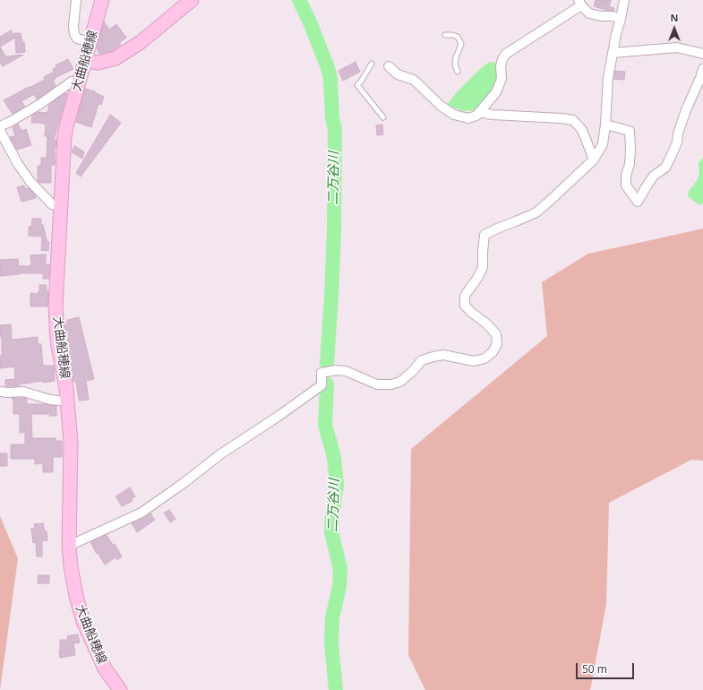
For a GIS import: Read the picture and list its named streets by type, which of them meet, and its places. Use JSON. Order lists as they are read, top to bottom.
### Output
{
  "streets": {
    "main road": ["大曲船穂線"]
  },
  "water": ["二万谷川"],
  "scale_bar": "50 m",
  "north": "top"
}
